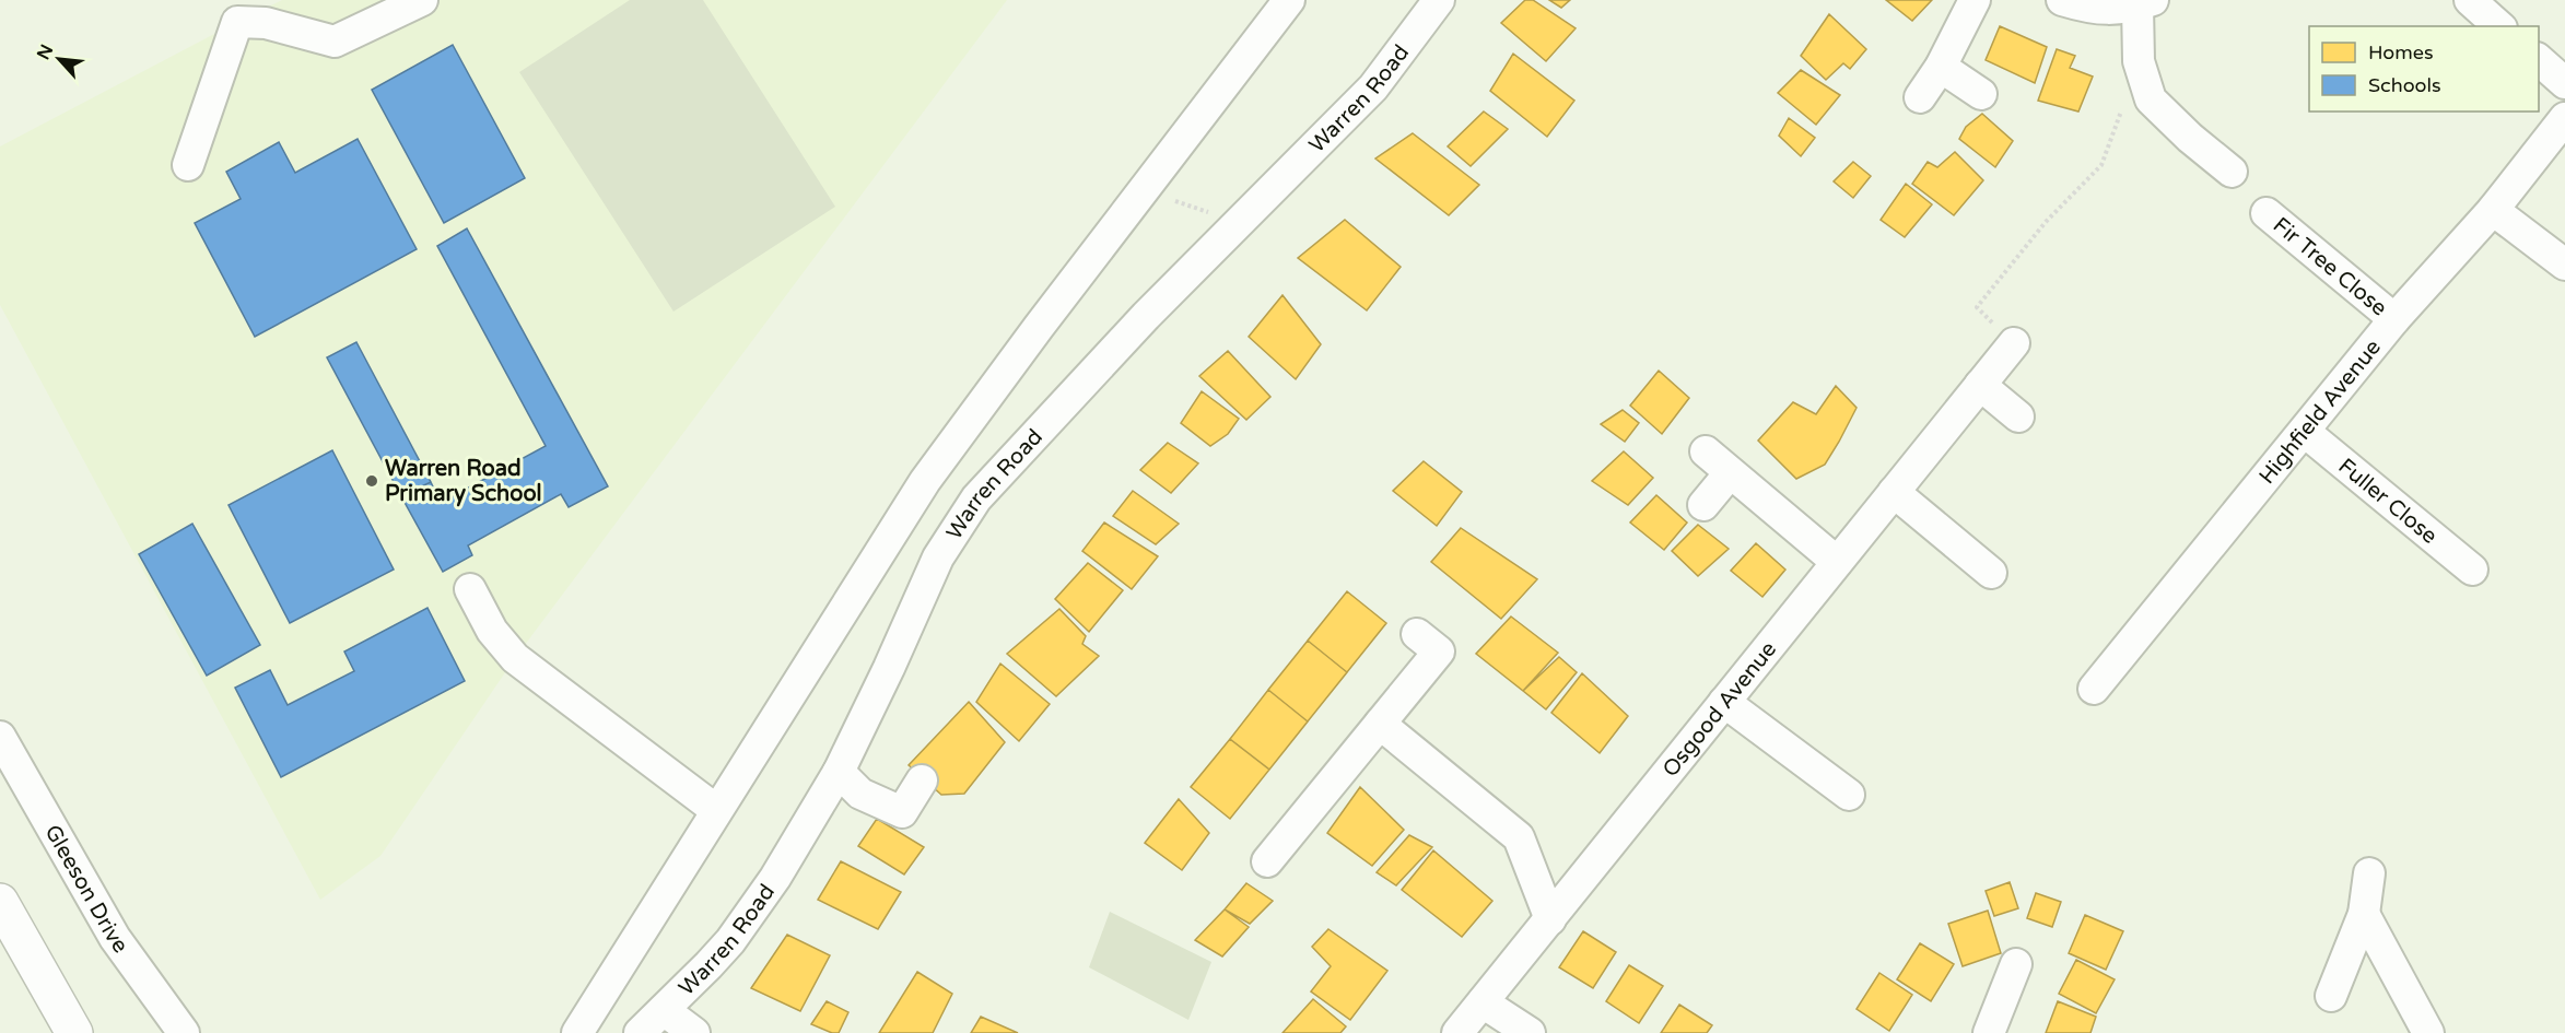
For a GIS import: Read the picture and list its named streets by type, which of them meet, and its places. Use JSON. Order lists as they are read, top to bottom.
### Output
{
  "streets": {
    "street": [
      "Warren Road",
      "Fir Tree Close",
      "Highfield Avenue",
      "Fuller Close",
      "Osgood Avenue",
      "Gleeson Drive"
    ]
  },
  "crossings": [
    ["Fir Tree Close", "Highfield Avenue"],
    ["Highfield Avenue", "Fuller Close"]
  ],
  "places": ["Warren Road Primary School"],
  "legend": ["Homes", "Schools"],
  "north": "top left"
}
